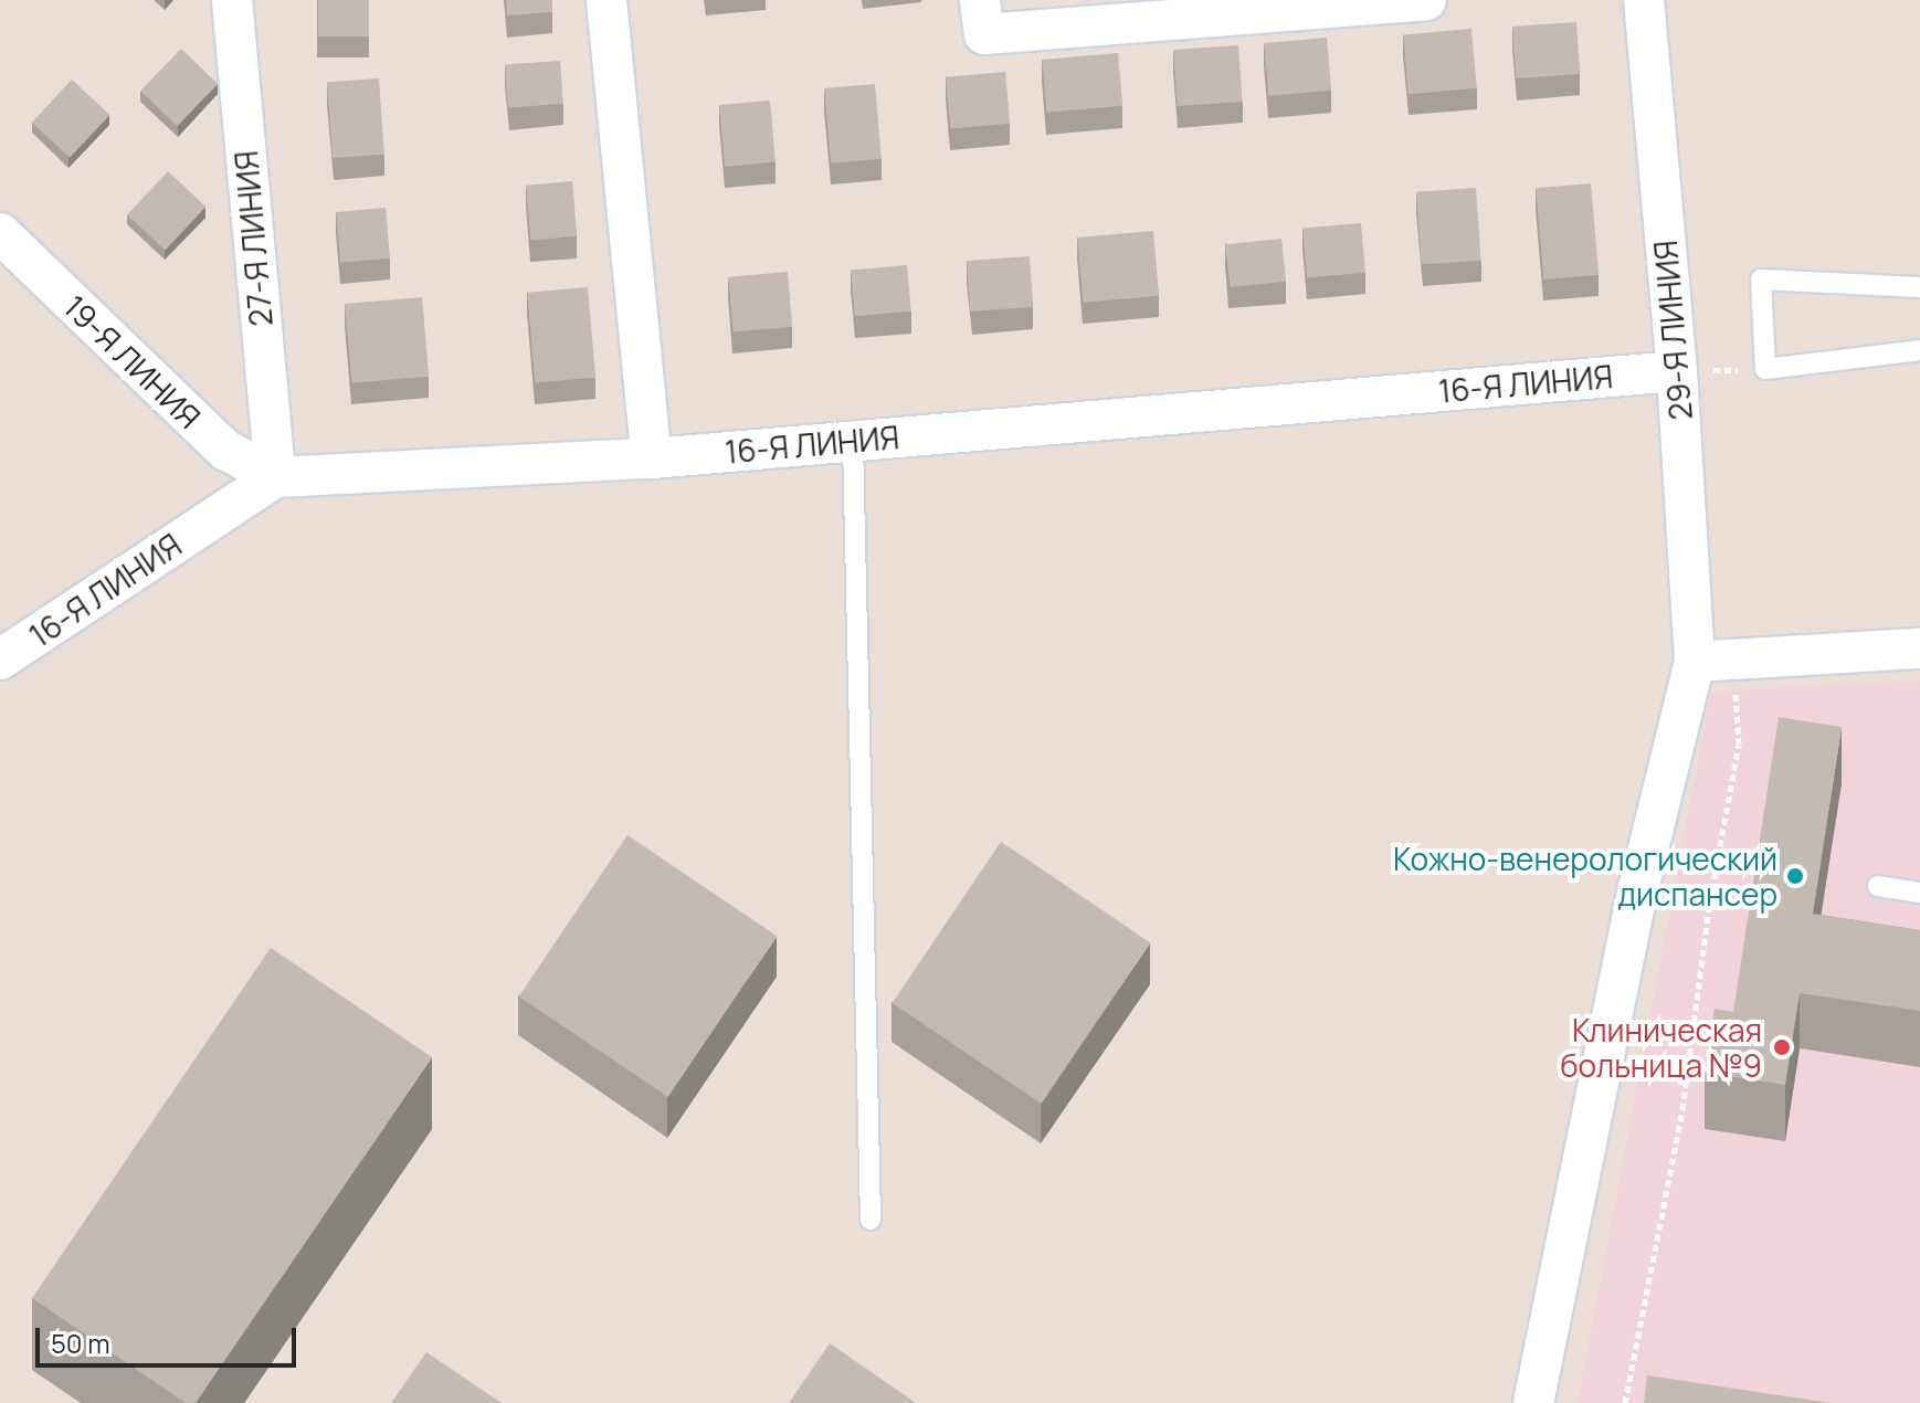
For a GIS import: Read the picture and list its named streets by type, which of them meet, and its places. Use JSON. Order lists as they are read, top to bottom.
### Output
{
  "streets": {
    "street": [
      "27-Я ЛИНИЯ",
      "29-Я ЛИНИЯ",
      "19-Я ЛИНИЯ",
      "16-Я ЛИНИЯ"
    ]
  },
  "crossings": [
    ["27-Я ЛИНИЯ", "19-Я ЛИНИЯ"],
    ["27-Я ЛИНИЯ", "16-Я ЛИНИЯ"],
    ["29-Я ЛИНИЯ", "16-Я ЛИНИЯ"],
    ["19-Я ЛИНИЯ", "16-Я ЛИНИЯ"]
  ],
  "places": ["Кожно-венерологический диспансер", "Клиническая больница №9"],
  "scale_bar": "50 m"
}
